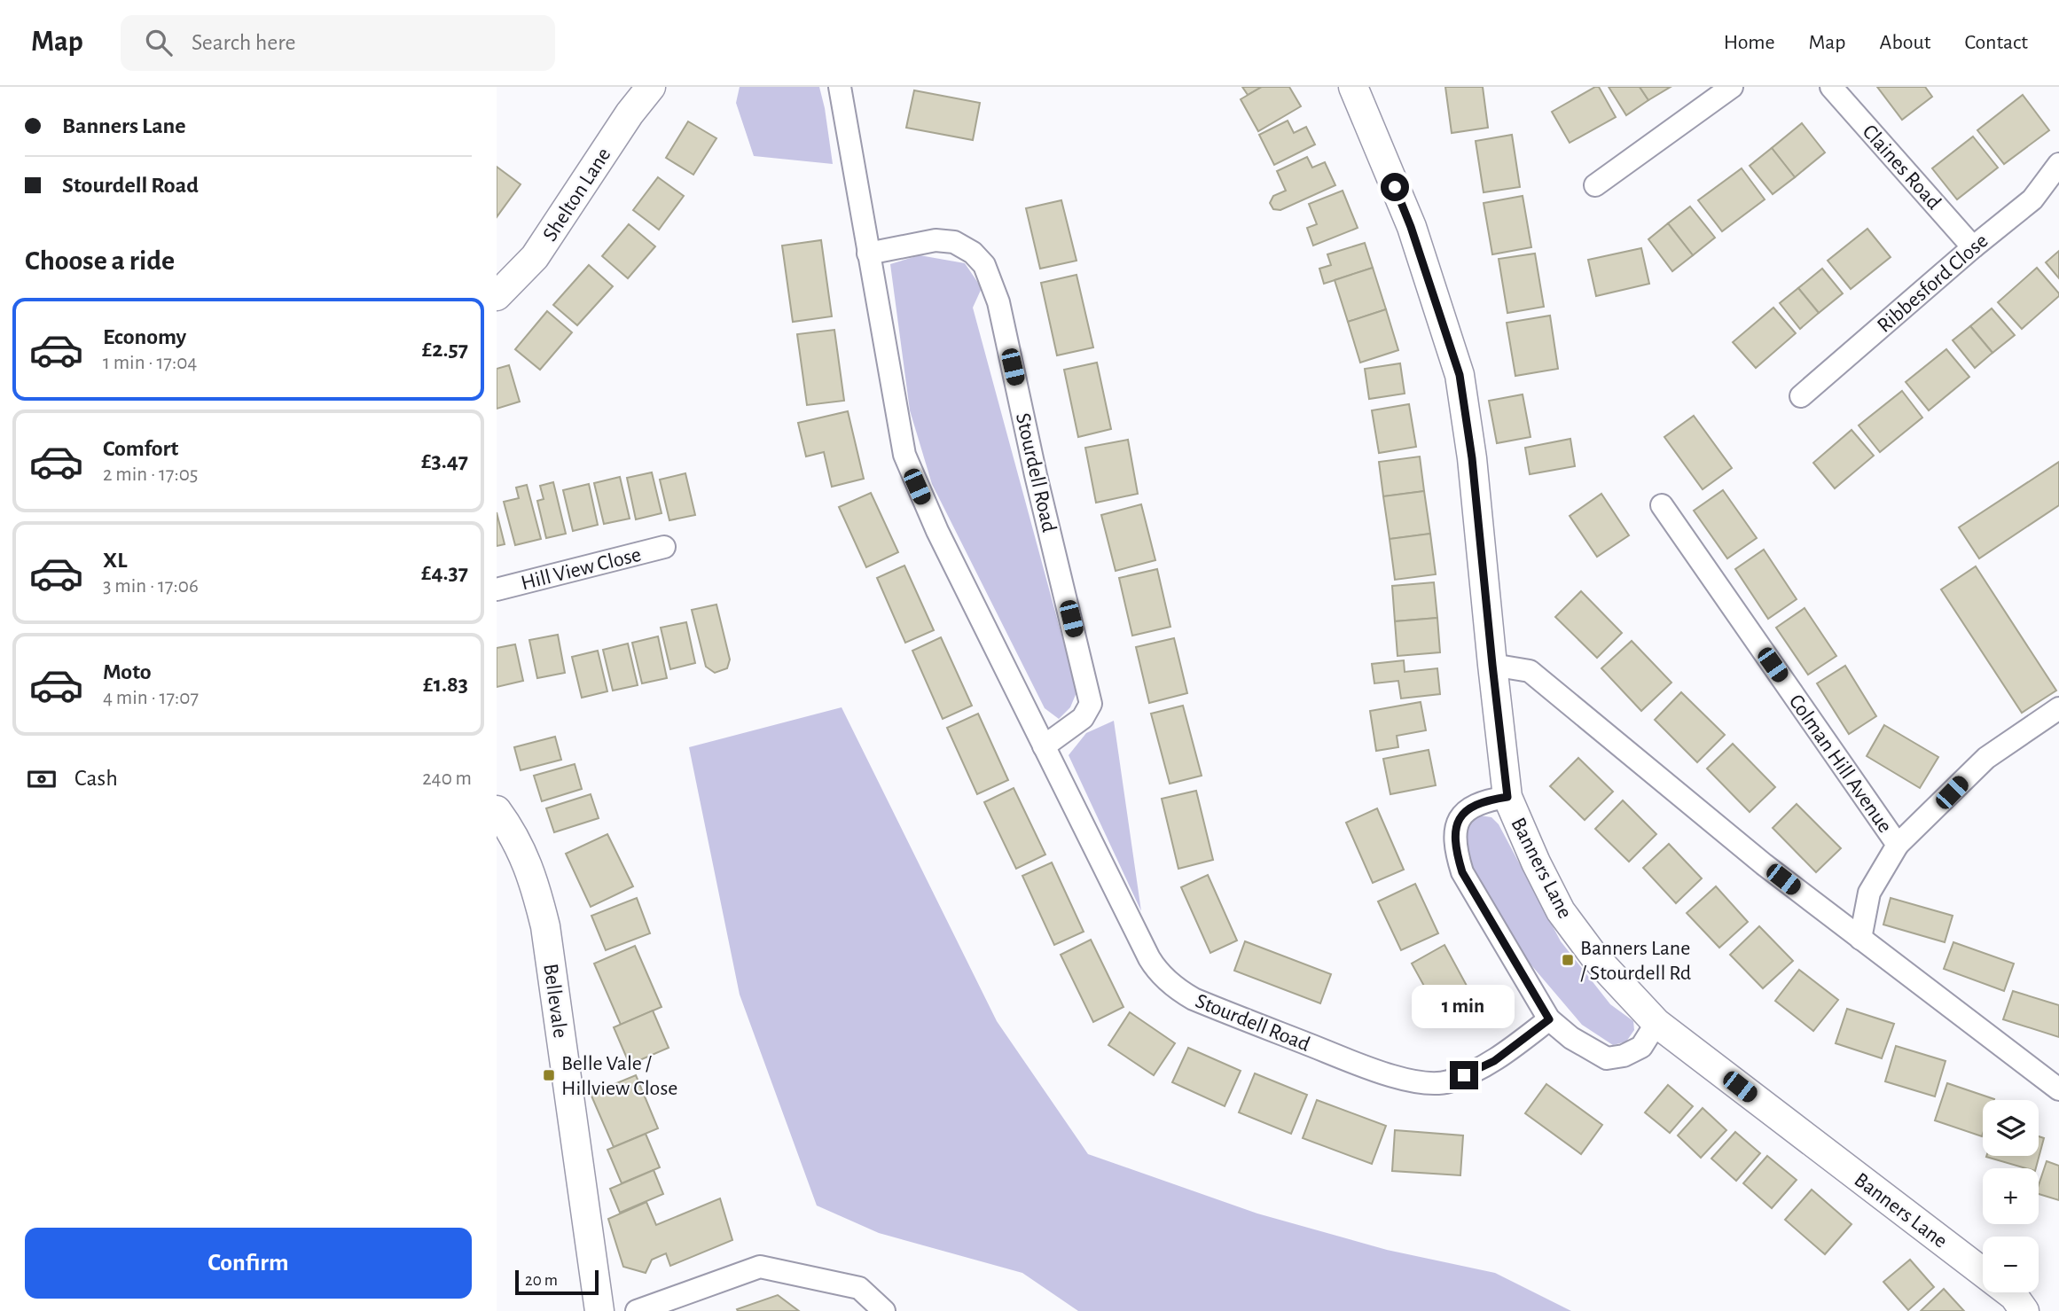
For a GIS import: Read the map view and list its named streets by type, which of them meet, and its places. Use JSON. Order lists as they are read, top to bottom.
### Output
{
  "streets": {
    "street": [
      "Claines Road",
      "Shelton Lane",
      "Ribbesford Close",
      "Stourdell Road",
      "Hill View Close",
      "Colman Hill Avenue",
      "Banners Lane",
      "Bellevale"
    ]
  },
  "crossings": [
    ["Claines Road", "Ribbesford Close"]
  ],
  "places": {
    "transit": ["Banners Lane / Stourdell Rd", "Belle Vale / Hillview Close"]
  },
  "scale_bar": "20 m",
  "page": {
    "header": "Map",
    "search": "Search here",
    "nav": [
      "Home",
      "Map",
      "About",
      "Contact"
    ],
    "banner": ["Banners Lane", "Stourdell Road"],
    "heading": "Choose a ride",
    "list": [
      {
        "name": "Economy",
        "note": "1 min · 17:04",
        "value": "£2.57"
      },
      {
        "name": "Comfort",
        "note": "2 min · 17:05",
        "value": "£3.47"
      },
      {
        "name": "XL",
        "note": "3 min · 17:06",
        "value": "£4.37"
      },
      {
        "name": "Moto",
        "note": "4 min · 17:07",
        "value": "£1.83"
      }
    ],
    "pay": ["Cash", "240 m"],
    "bubble": "1 min",
    "map_buttons": ["+", "−"],
    "buttons": "Confirm",
    "scale": "20 m"
  }
}
